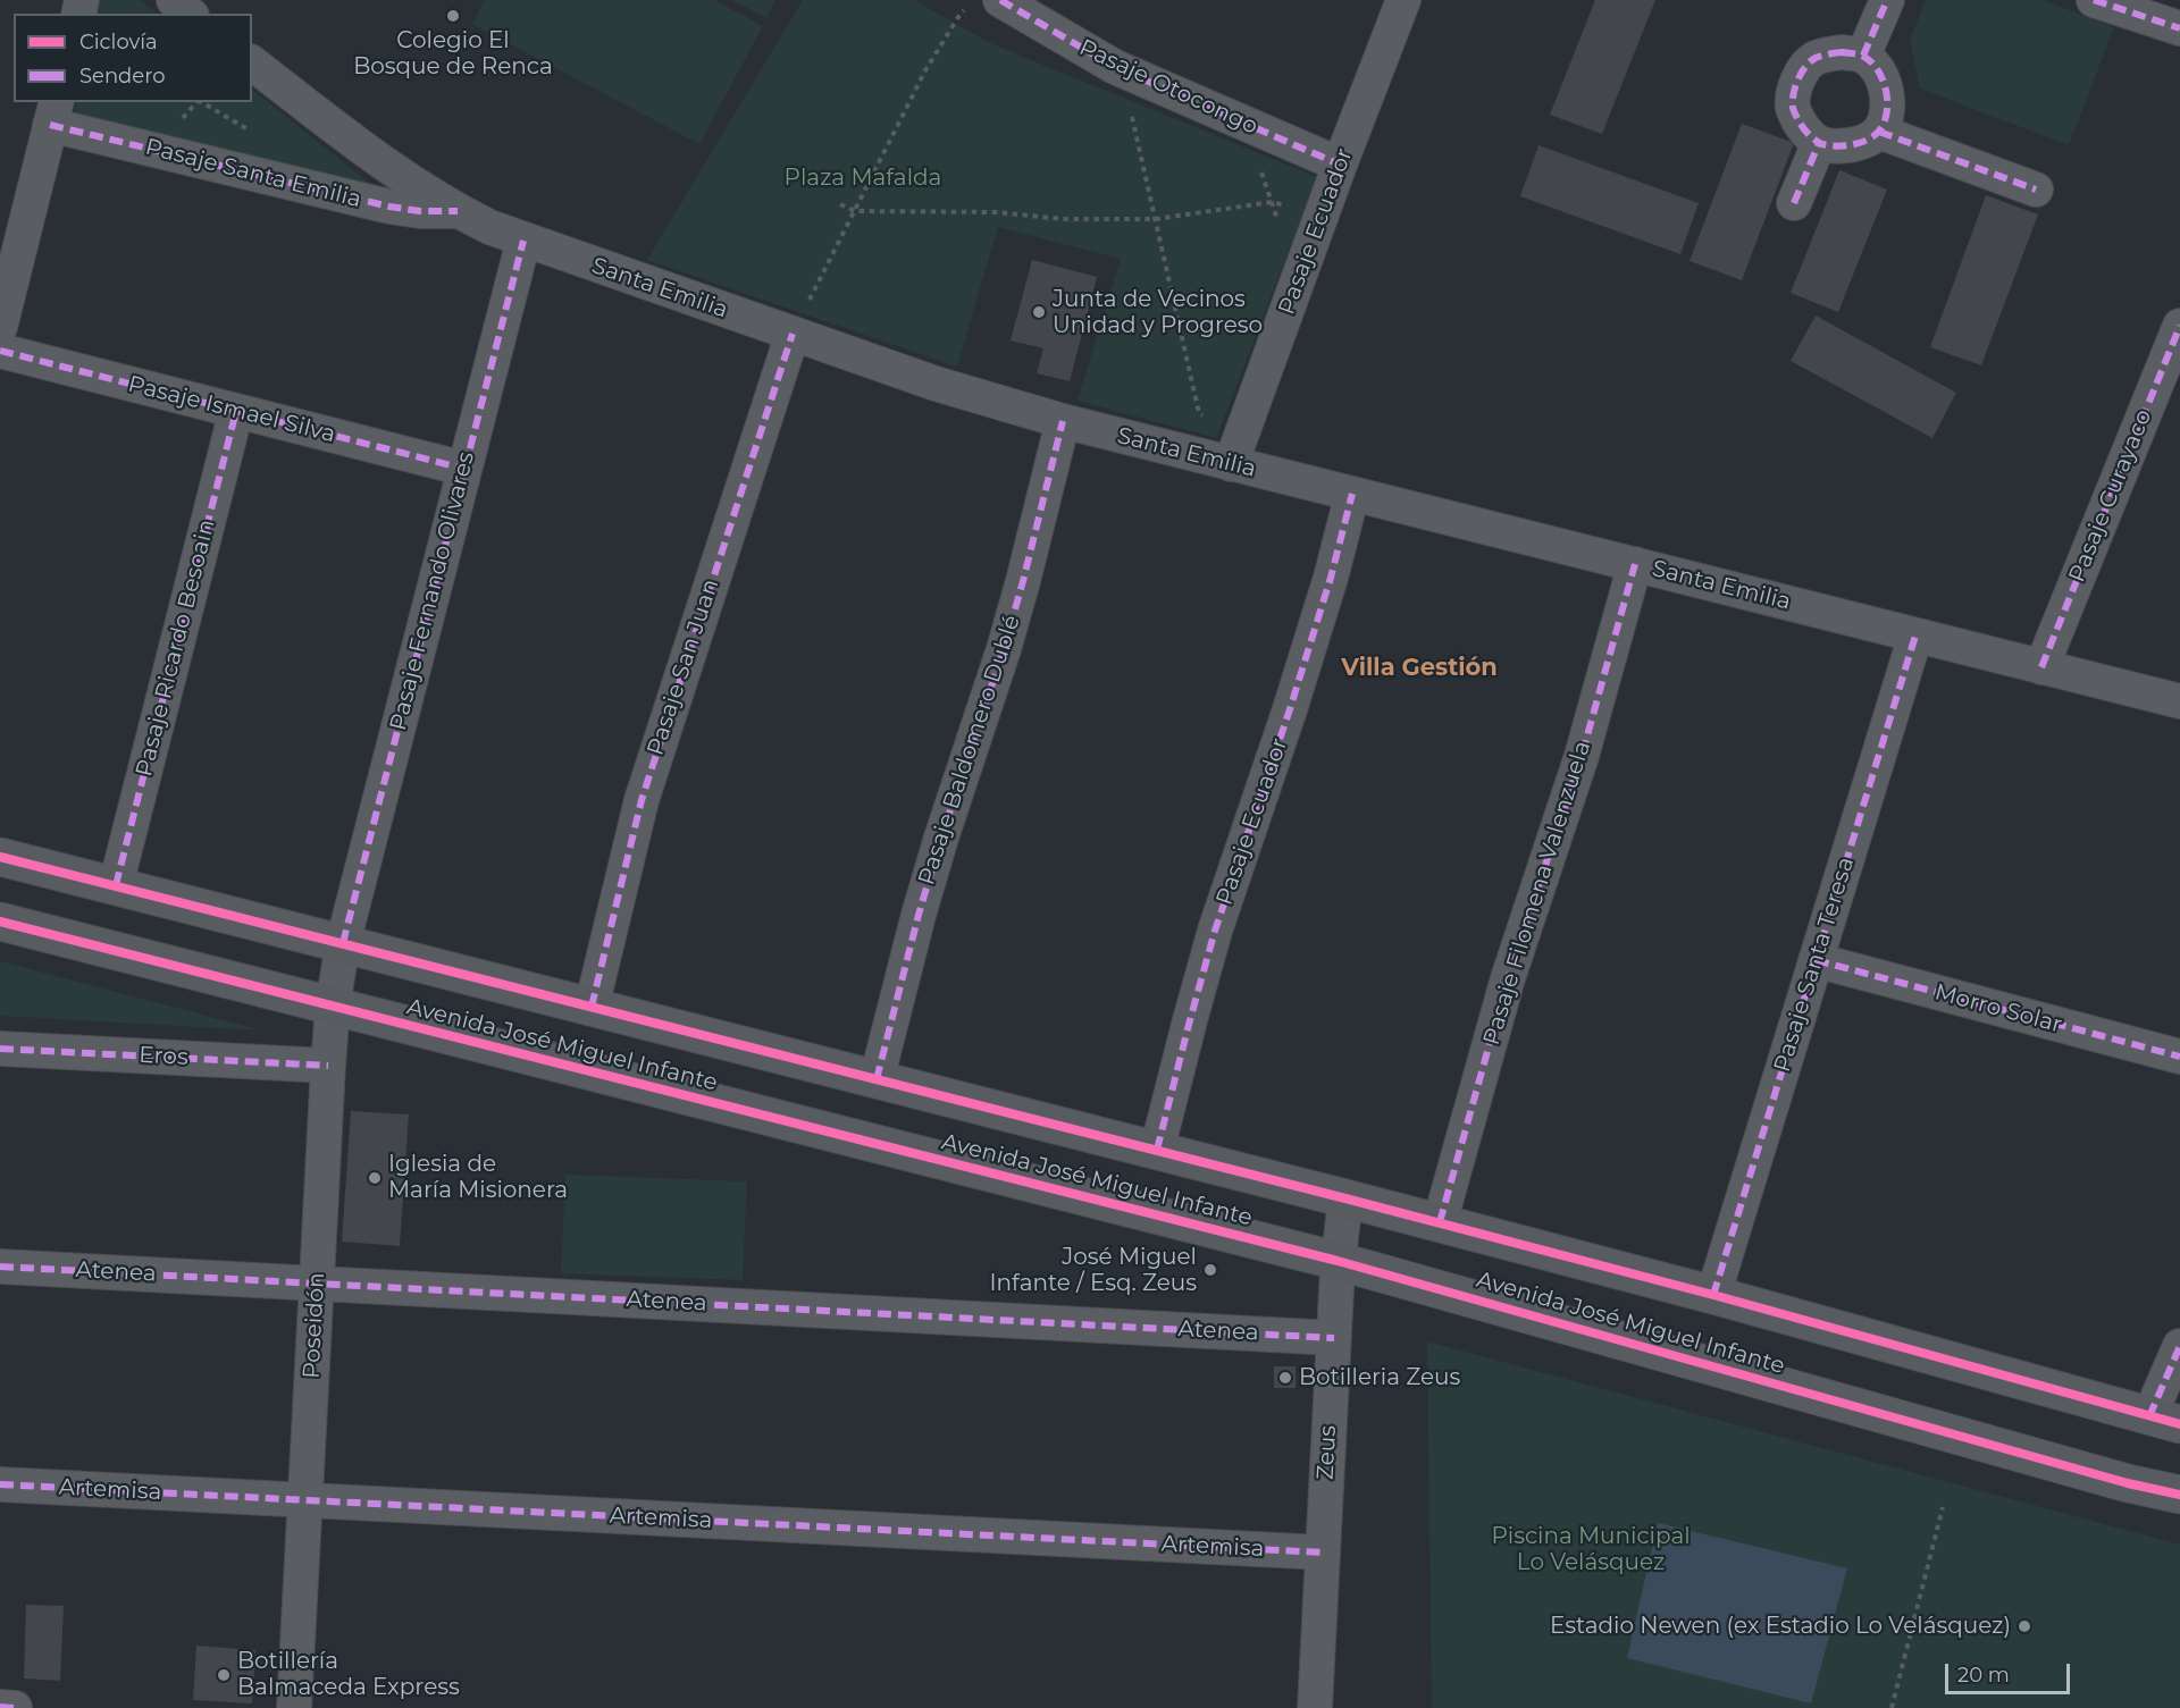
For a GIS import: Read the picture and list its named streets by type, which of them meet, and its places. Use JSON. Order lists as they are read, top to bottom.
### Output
{
  "streets": {
    "main road": ["Avenida José Miguel Infante"],
    "street": [
      "Pasaje Otocongo",
      "Pasaje Santa Emilia",
      "Pasaje Ecuador",
      "Santa Emilia",
      "Pasaje Ismael Silva",
      "Pasaje Curayaco",
      "Pasaje Fernando Olivares",
      "Pasaje Ricardo Besoain",
      "Pasaje San Juan",
      "Pasaje Baldomero Dublé",
      "Pasaje Filomena Valenzuela",
      "Pasaje Santa Teresa",
      "Morro Solar",
      "Eros",
      "Atenea",
      "Poseidón",
      "Zeus",
      "Artemisa"
    ]
  },
  "crossings": [
    ["Pasaje Otocongo", "Pasaje Ecuador"],
    ["Pasaje Santa Emilia", "Santa Emilia"],
    ["Pasaje Ecuador", "Santa Emilia"],
    ["Pasaje Ecuador", "Avenida José Miguel Infante"],
    ["Santa Emilia", "Pasaje Curayaco"],
    ["Santa Emilia", "Pasaje Fernando Olivares"],
    ["Santa Emilia", "Pasaje San Juan"],
    ["Santa Emilia", "Pasaje Baldomero Dublé"],
    ["Santa Emilia", "Pasaje Filomena Valenzuela"],
    ["Santa Emilia", "Pasaje Santa Teresa"],
    ["Pasaje Ismael Silva", "Pasaje Fernando Olivares"],
    ["Pasaje Ismael Silva", "Pasaje Ricardo Besoain"],
    ["Pasaje Fernando Olivares", "Avenida José Miguel Infante"],
    ["Pasaje Fernando Olivares", "Poseidón"],
    ["Pasaje Ricardo Besoain", "Avenida José Miguel Infante"],
    ["Pasaje San Juan", "Avenida José Miguel Infante"],
    ["Pasaje Baldomero Dublé", "Avenida José Miguel Infante"],
    ["Pasaje Filomena Valenzuela", "Avenida José Miguel Infante"],
    ["Pasaje Santa Teresa", "Morro Solar"],
    ["Pasaje Santa Teresa", "Avenida José Miguel Infante"],
    ["Avenida José Miguel Infante", "Poseidón"],
    ["Avenida José Miguel Infante", "Zeus"],
    ["Eros", "Poseidón"],
    ["Atenea", "Poseidón"],
    ["Atenea", "Zeus"],
    ["Poseidón", "Artemisa"],
    ["Zeus", "Artemisa"]
  ],
  "districts": ["Villa Gestión"],
  "parks": ["Plaza Mafalda", "Piscina Municipal Lo Velásquez"],
  "places": [
    "Colegio El Bosque de Renca",
    "Junta de Vecinos Unidad y Progreso",
    "Iglesia de María Misionera",
    "José Miguel Infante / Esq. Zeus",
    "Botilleria Zeus",
    "Estadio Newen (ex Estadio Lo Velásquez)",
    "Botillería Balmaceda Express"
  ],
  "legend": ["Ciclovía", "Sendero"],
  "scale_bar": "20 m"
}
